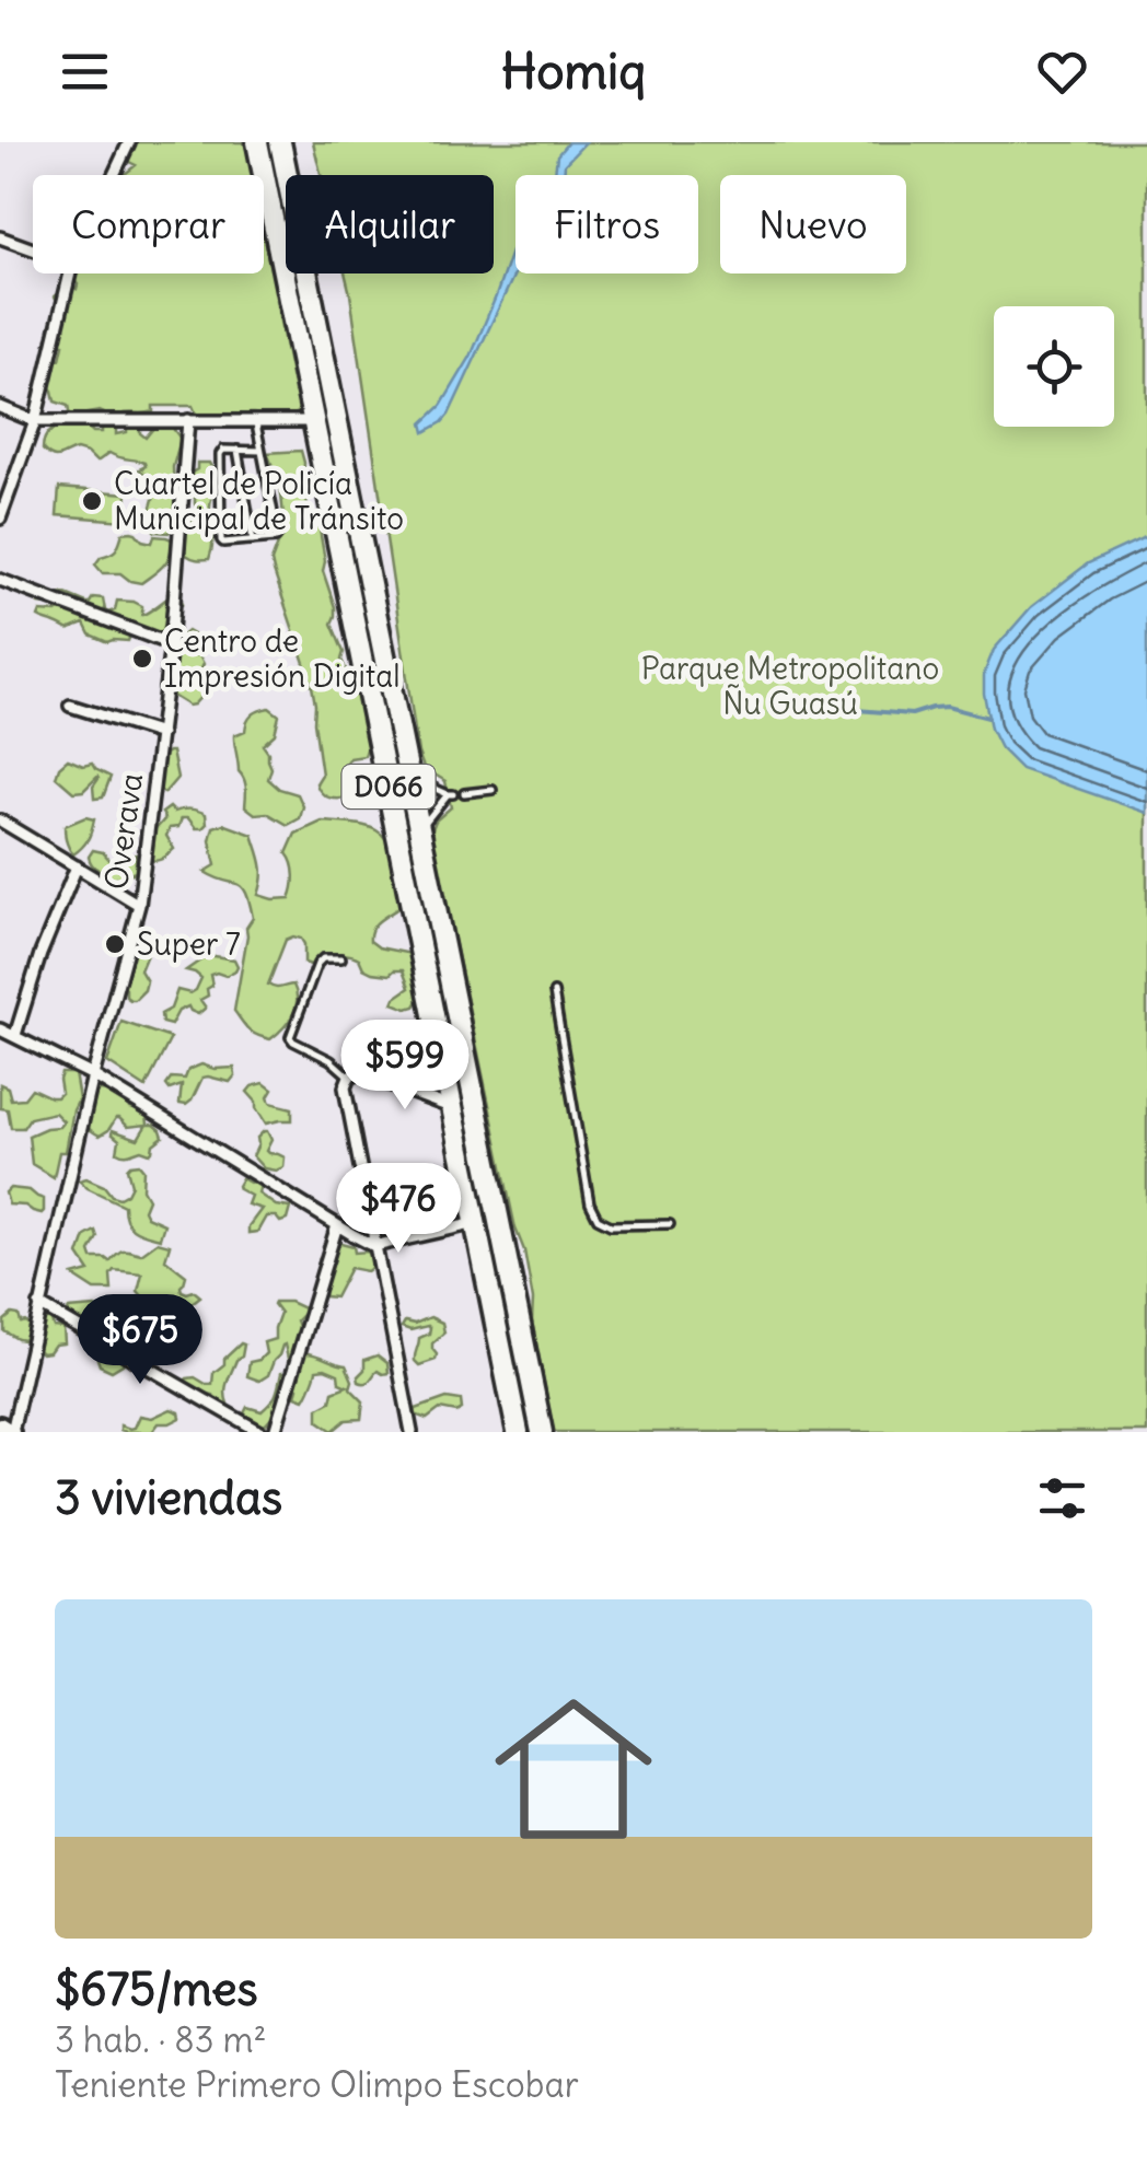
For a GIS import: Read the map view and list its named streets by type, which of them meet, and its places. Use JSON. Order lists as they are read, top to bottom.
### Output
{
  "streets": {
    "highway": ["D066"],
    "street": ["Overava"]
  },
  "parks": ["Parque Metropolitano Ñu Guasú"],
  "places": ["Cuartel de Policía Municipal de Tránsito", "Centro de Impresión Digital", "Super 7"],
  "page": {
    "header": "Homiq",
    "chip": [
      "Comprar",
      "Alquilar",
      "Filtros",
      "Nuevo"
    ],
    "price": ["$599", "$476", "$675"],
    "heading": "3 viviendas",
    "list": [
      {
        "name": "$675/mes",
        "note": "3 hab. · 83 m² · Teniente Primero Olimpo Escobar"
      }
    ]
  }
}
